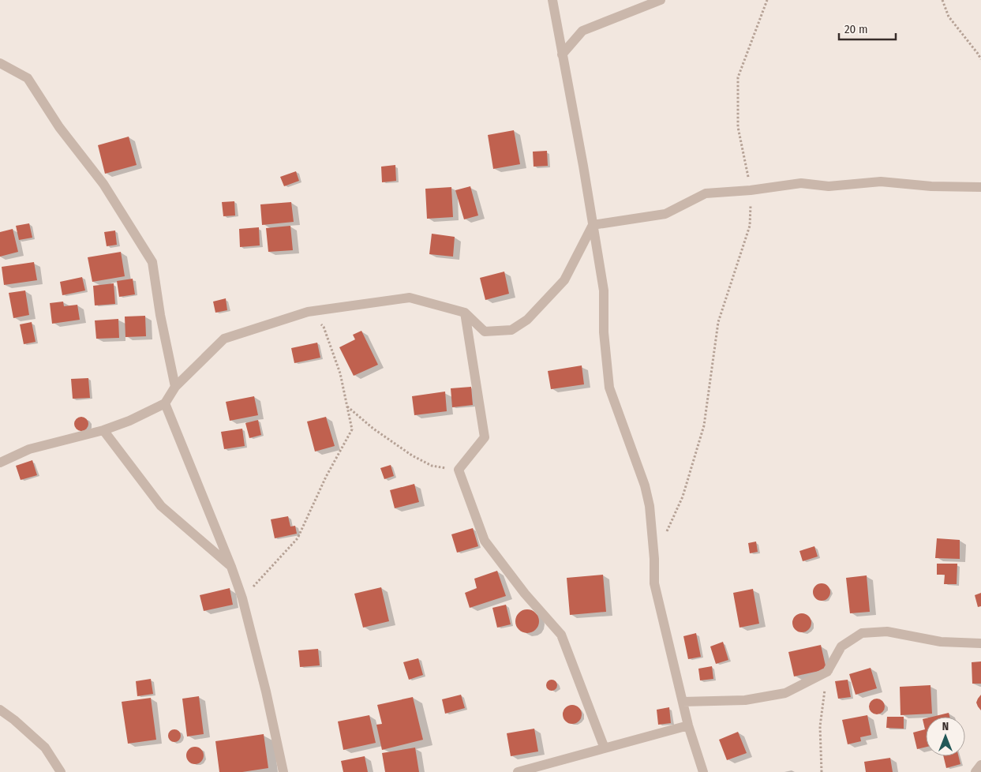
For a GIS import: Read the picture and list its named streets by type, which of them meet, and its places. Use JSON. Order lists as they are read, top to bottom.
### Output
{
  "scale_bar": "20 m",
  "north": "top"
}
